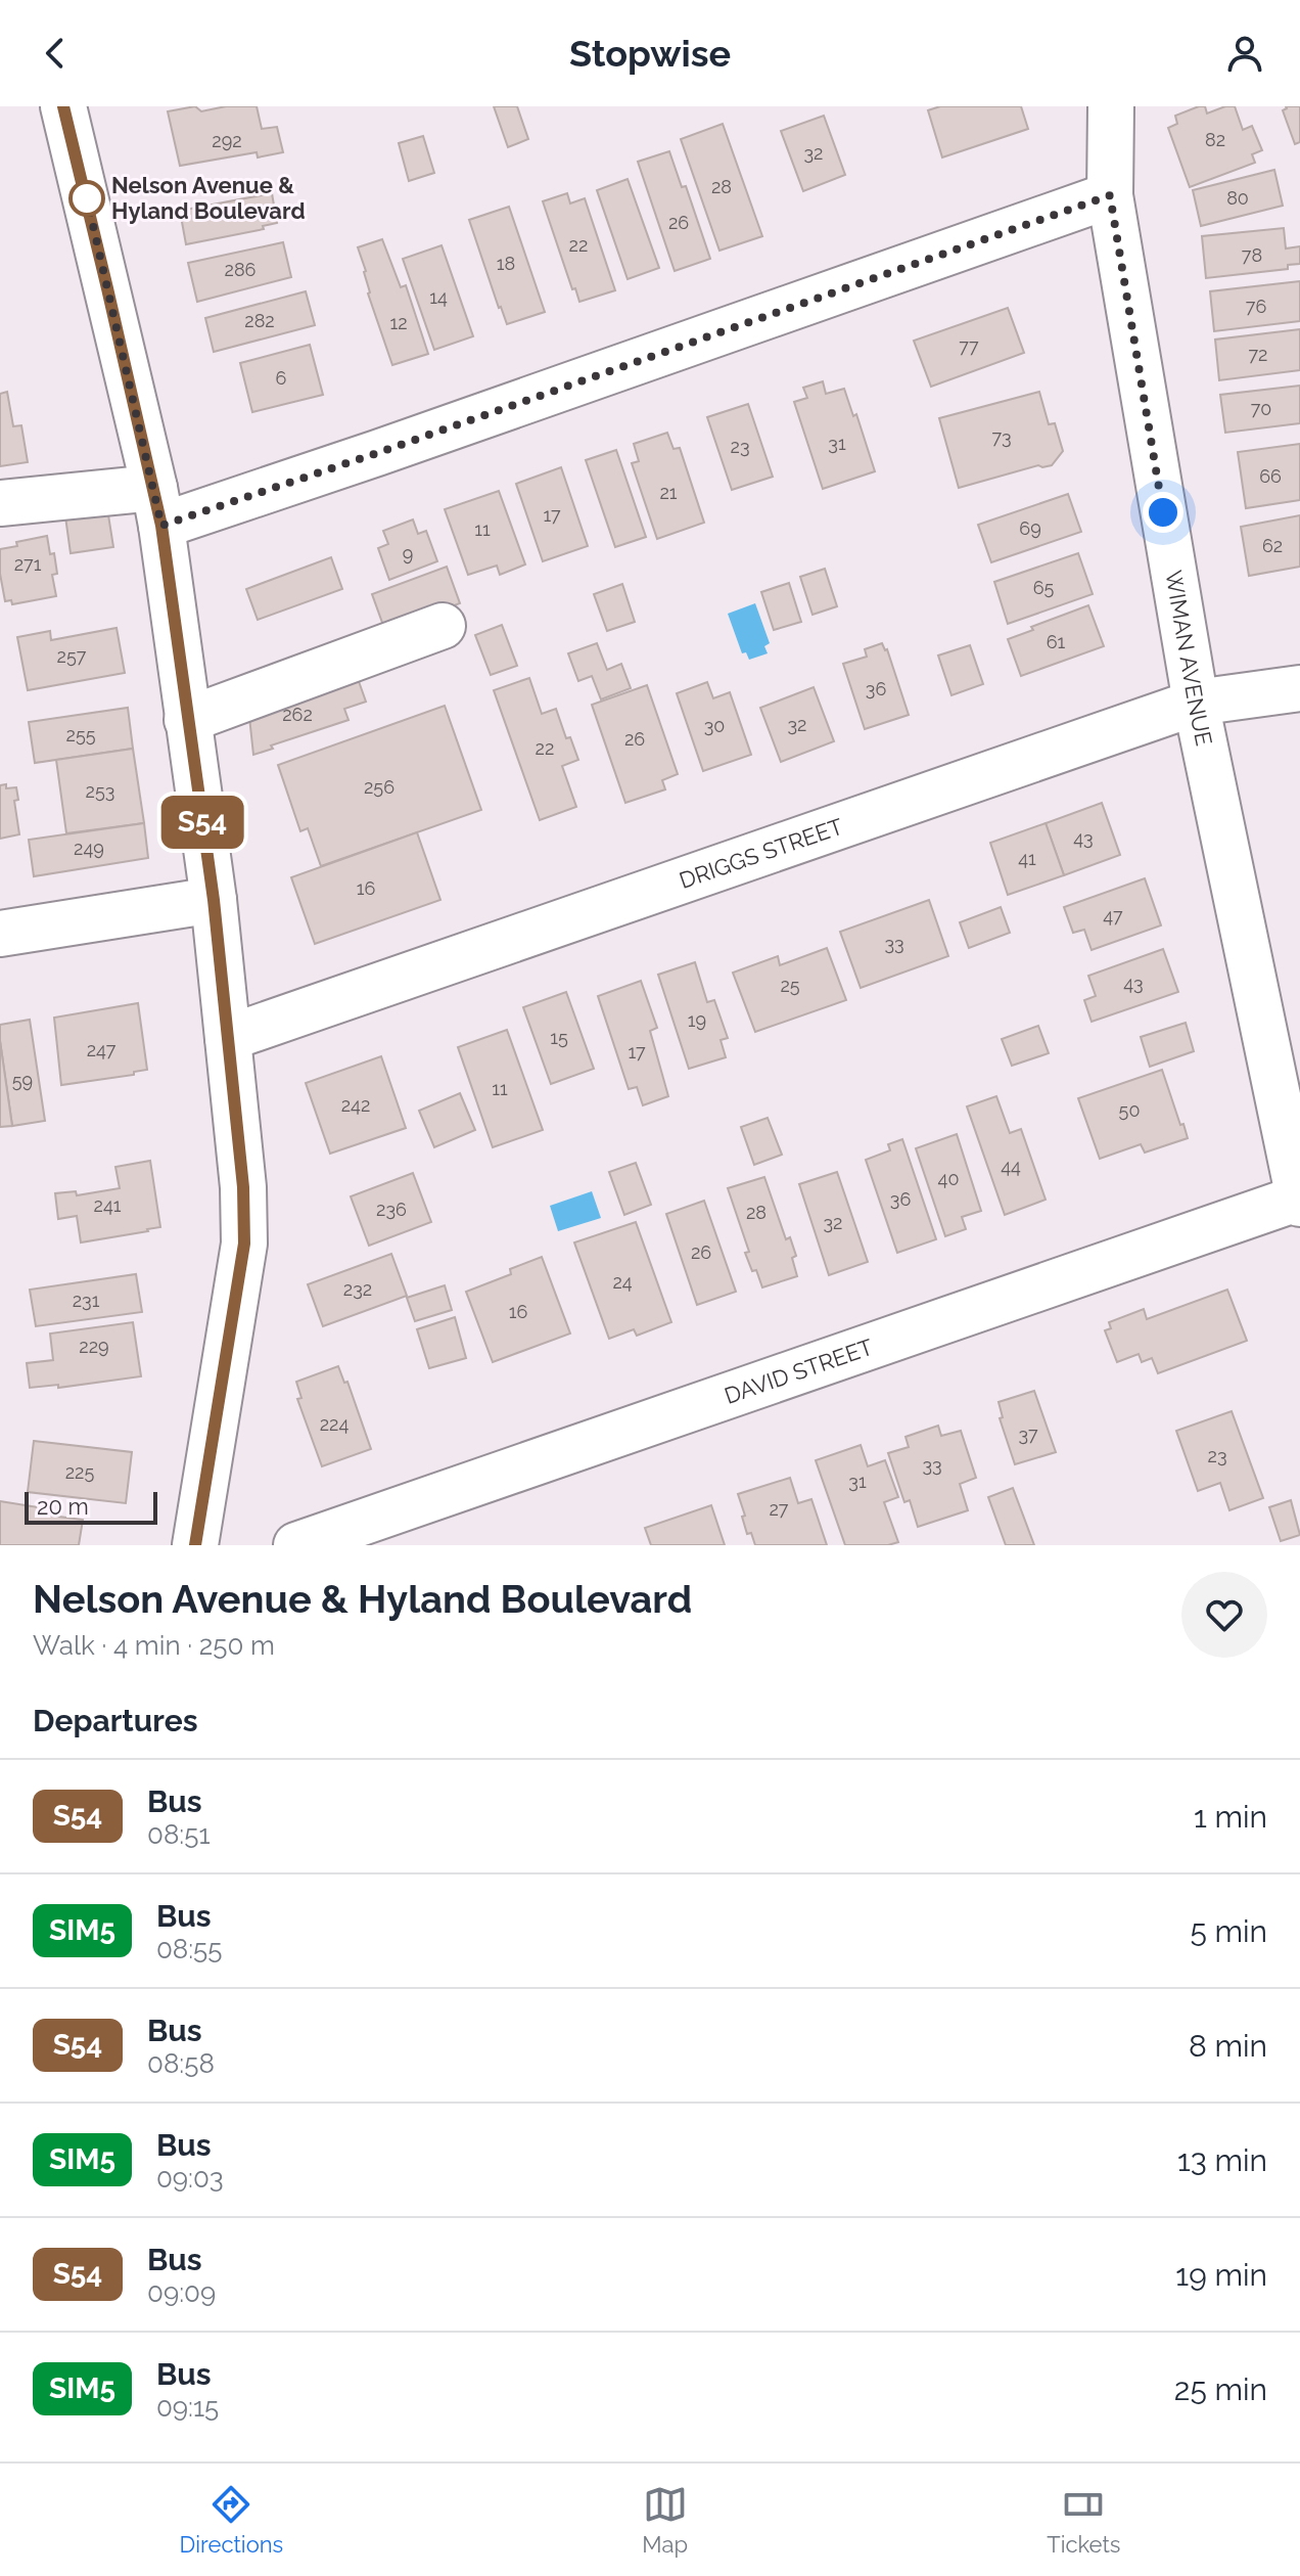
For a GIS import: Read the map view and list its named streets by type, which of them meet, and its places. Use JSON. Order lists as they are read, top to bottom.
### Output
{
  "streets": {
    "street": ["WIMAN AVENUE", "DRIGGS STREET", "DAVID STREET"]
  },
  "crossings": [
    ["WIMAN AVENUE", "DRIGGS STREET"],
    ["WIMAN AVENUE", "DAVID STREET"]
  ],
  "places": ["Nelson Avenue & Hyland Boulevard"],
  "lines": ["bus line S54"],
  "house_numbers": [
    "82",
    "292",
    "32",
    "28",
    "80",
    "26",
    "22",
    "78",
    "18",
    "286",
    "14",
    "76",
    "282",
    "12",
    "77",
    "72",
    "6",
    "70",
    "73",
    "31",
    "23",
    "66",
    "21",
    "17",
    "69",
    "11",
    "62",
    "9",
    "271",
    "65",
    "61",
    "257",
    "36",
    "262",
    "32",
    "30",
    "255",
    "26",
    "22",
    "256",
    "253",
    "43",
    "249",
    "41",
    "16",
    "47",
    "33",
    "43",
    "25",
    "19",
    "15",
    "247",
    "17",
    "59",
    "11",
    "242",
    "50",
    "44",
    "40",
    "36",
    "241",
    "236",
    "28",
    "32",
    "26",
    "24",
    "232",
    "231",
    "16",
    "229",
    "224",
    "37",
    "23",
    "33",
    "225",
    "31",
    "27"
  ],
  "scale_bar": "20 m",
  "page": {
    "header": "Stopwise",
    "on_map": "S54",
    "scale": "20 m",
    "heading": [
      ["Nelson Avenue & Hyland Boulevard", "Walk · 4 min · 250 m"],
      "Departures"
    ],
    "list": [
      {
        "mark": "S54",
        "name": "Bus",
        "note": "08:51",
        "value": "1 min"
      },
      {
        "mark": "SIM5",
        "name": "Bus",
        "note": "08:55",
        "value": "5 min"
      },
      {
        "mark": "S54",
        "name": "Bus",
        "note": "08:58",
        "value": "8 min"
      },
      {
        "mark": "SIM5",
        "name": "Bus",
        "note": "09:03",
        "value": "13 min"
      },
      {
        "mark": "S54",
        "name": "Bus",
        "note": "09:09",
        "value": "19 min"
      },
      {
        "mark": "SIM5",
        "name": "Bus",
        "note": "09:15",
        "value": "25 min"
      }
    ],
    "tabs": ["Directions", "Map", "Tickets"]
  }
}
